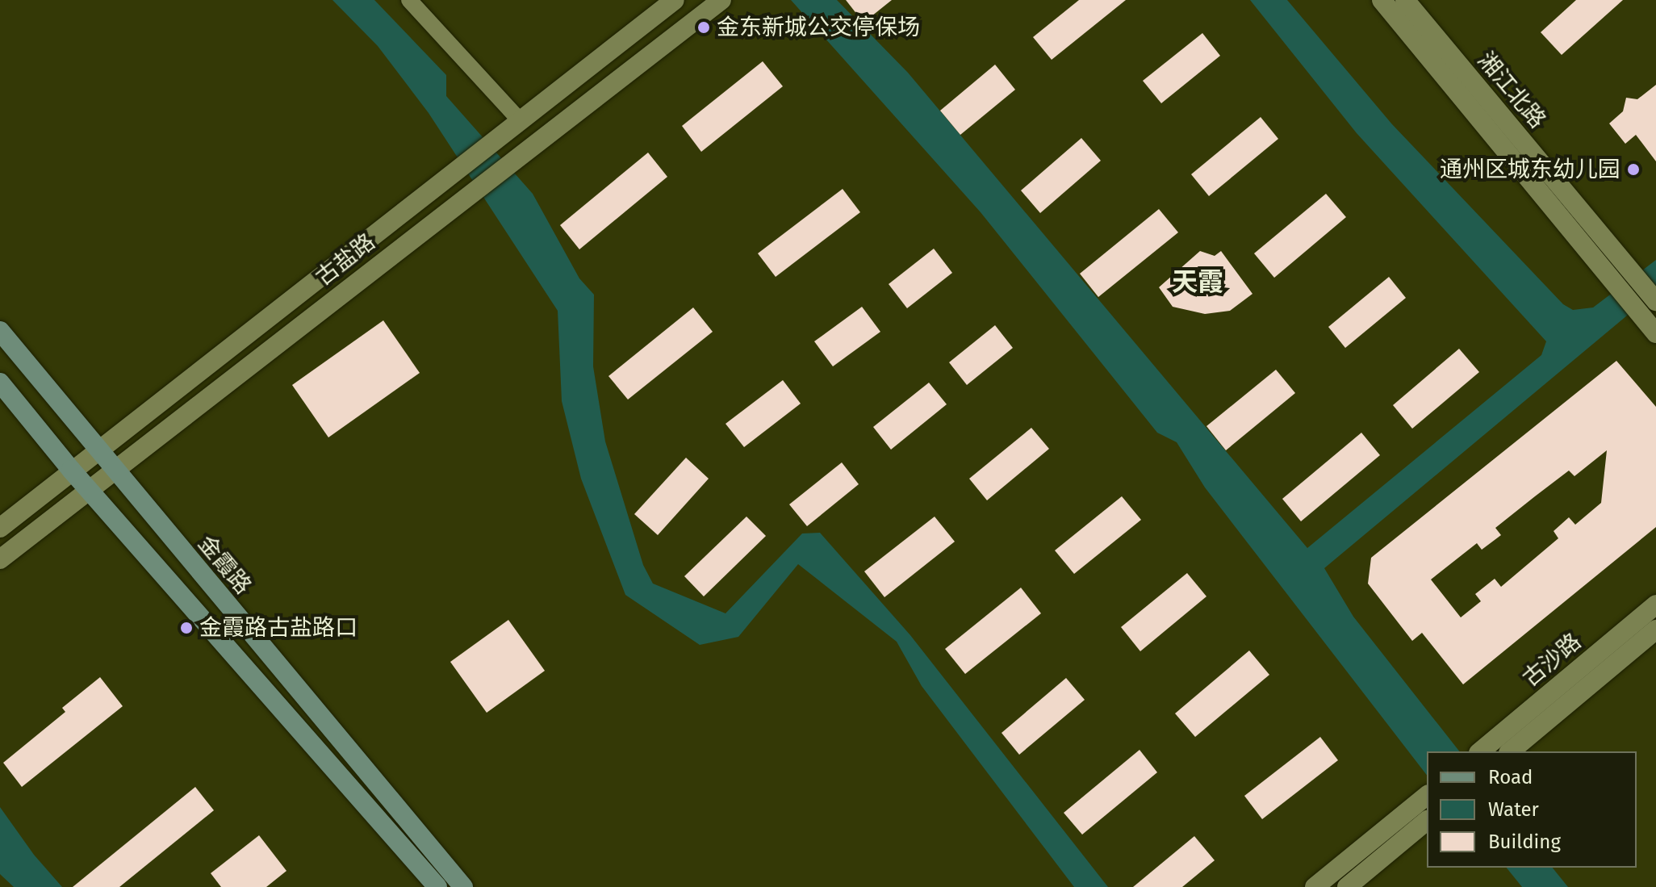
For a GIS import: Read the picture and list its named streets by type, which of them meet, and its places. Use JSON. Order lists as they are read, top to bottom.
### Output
{
  "streets": {
    "main road": ["金霞路"],
    "street": ["湘江北路", "古盐路", "古沙路"]
  },
  "crossings": [
    ["古盐路", "金霞路"]
  ],
  "districts": ["天霞"],
  "places": ["金东新城公交停保场", "通州区城东幼儿园", "金霞路古盐路口"],
  "legend": ["Road", "Water", "Building"]
}
